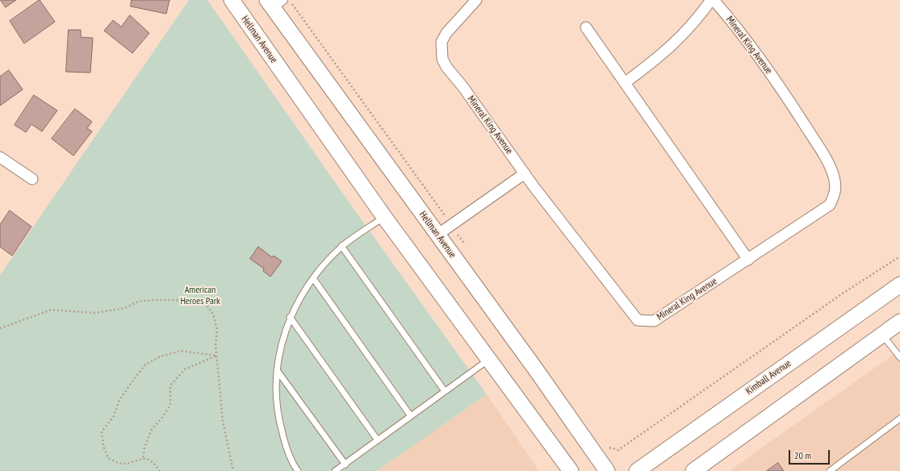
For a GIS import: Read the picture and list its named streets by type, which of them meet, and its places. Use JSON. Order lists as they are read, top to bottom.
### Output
{
  "streets": {
    "main road": ["Hellman Avenue", "Kimball Avenue"],
    "street": ["Mineral King Avenue"]
  },
  "parks": ["American Heroes Park"],
  "scale_bar": "20 m"
}
